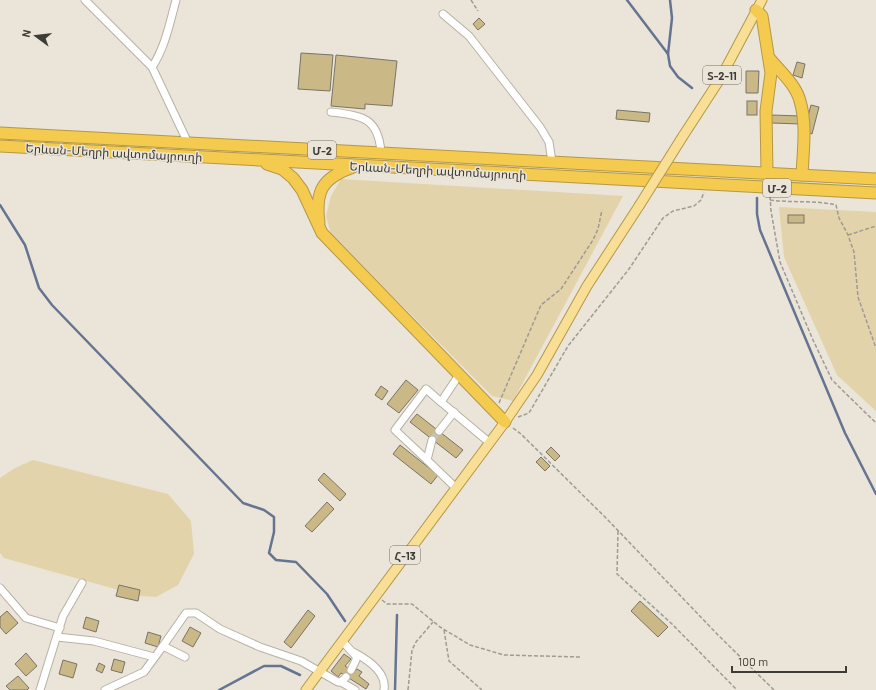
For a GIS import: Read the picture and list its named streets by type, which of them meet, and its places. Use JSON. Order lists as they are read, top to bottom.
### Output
{
  "streets": {
    "highway": ["Մ-2", "Երևան-Մեղրի ավտոմայրուղի"],
    "main road": ["Տ-2-11", "Հ-13"]
  },
  "crossings": [
    ["Տ-2-11", "Հ-13"]
  ],
  "scale_bar": "100 m",
  "north": "left"
}
